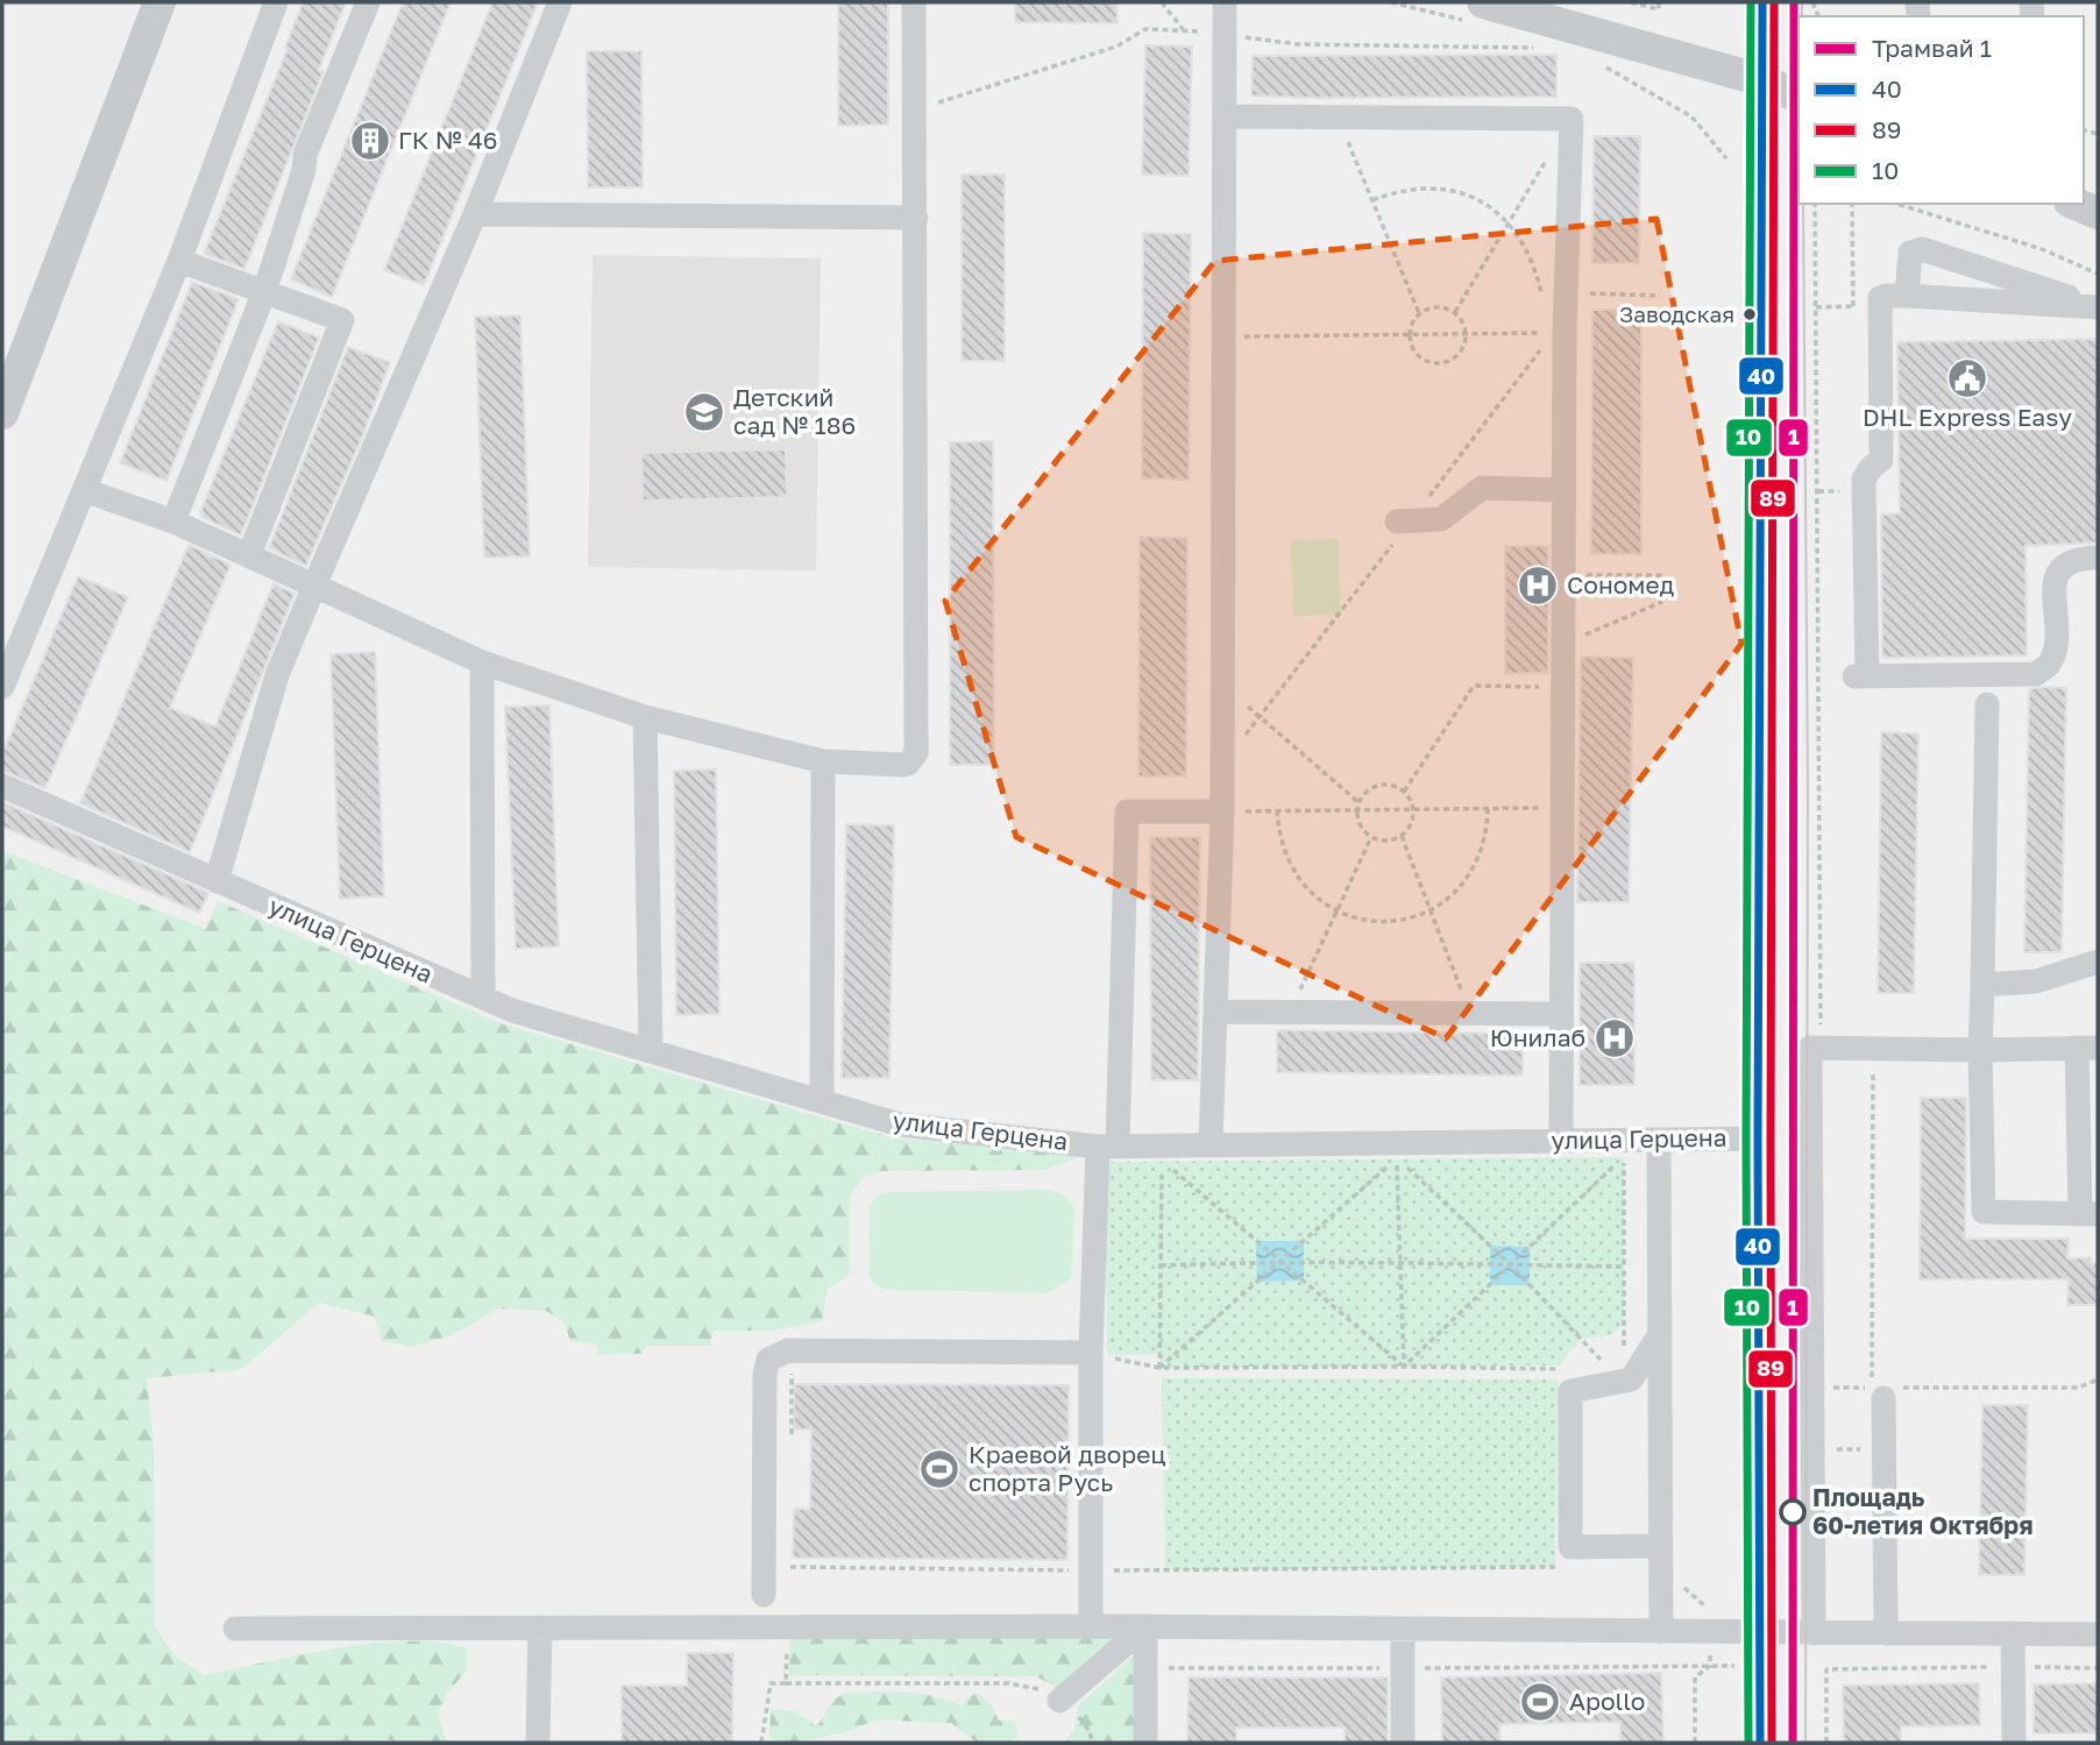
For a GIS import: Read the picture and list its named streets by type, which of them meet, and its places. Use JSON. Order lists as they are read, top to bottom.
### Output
{
  "streets": {
    "street": ["улица Герцена"]
  },
  "places": {
    "building": ["ГК № 46"],
    "other": ["Заводская", "Площадь 60-летия Октября"],
    "public building": ["DHL Express Easy"],
    "school or university": ["Детский сад № 186"],
    "hospital": ["Сономед", "Юнилаб"],
    "sports": ["Краевой дворец спорта Русь", "Apollo"]
  },
  "lines": [
    "tram line 1",
    "transit line 40",
    "transit line 89",
    "transit line 10"
  ],
  "legend": [
    "Трамвай 1",
    "40",
    "89",
    "10"
  ]
}
